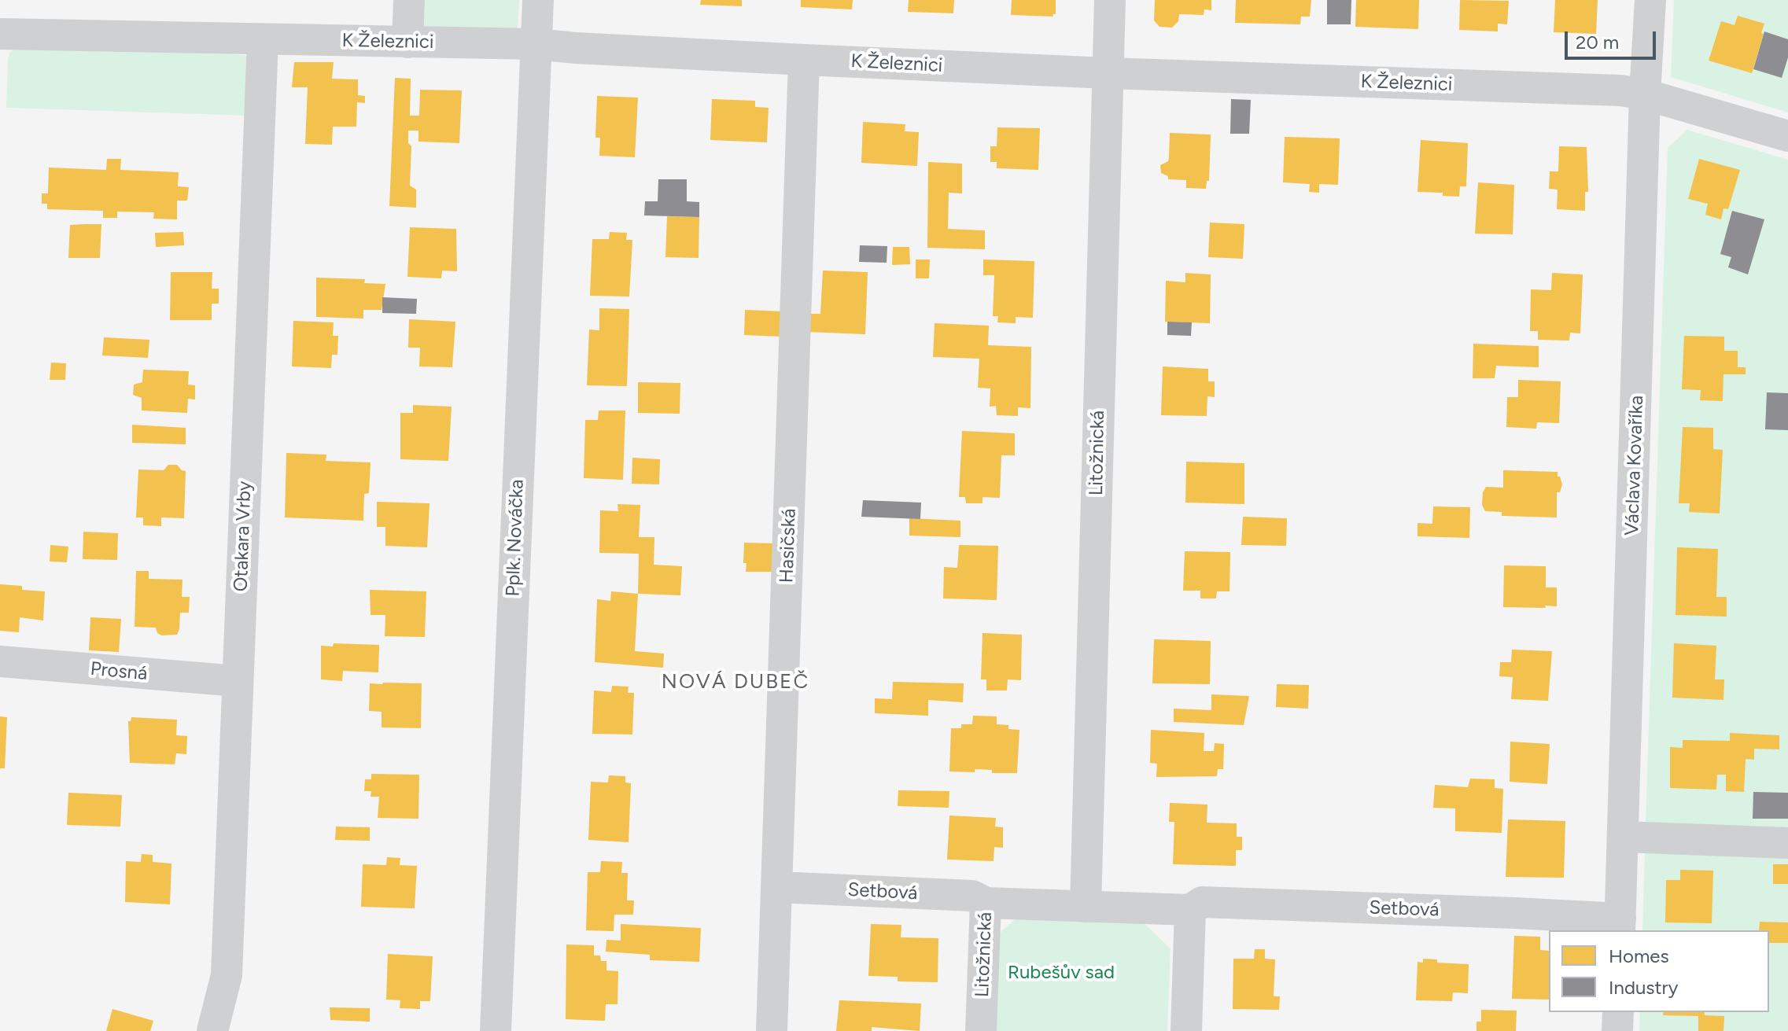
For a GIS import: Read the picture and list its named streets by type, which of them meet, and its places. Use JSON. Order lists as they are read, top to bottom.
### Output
{
  "streets": {
    "street": [
      "K Železnici",
      "Litožnická",
      "Václava Kovaříka",
      "Otakara Vrby",
      "Pplk. Nováčka",
      "Hasičská",
      "Prosná",
      "Setbová"
    ]
  },
  "crossings": [
    ["K Železnici", "Litožnická"],
    ["K Železnici", "Václava Kovaříka"],
    ["K Železnici", "Otakara Vrby"],
    ["K Železnici", "Pplk. Nováčka"],
    ["K Železnici", "Hasičská"],
    ["Litožnická", "Setbová"],
    ["Václava Kovaříka", "Setbová"],
    ["Otakara Vrby", "Prosná"],
    ["Hasičská", "Setbová"]
  ],
  "districts": ["NOVÁ DUBEČ"],
  "parks": ["Rubešův sad"],
  "legend": ["Homes", "Industry"],
  "scale_bar": "20 m"
}
